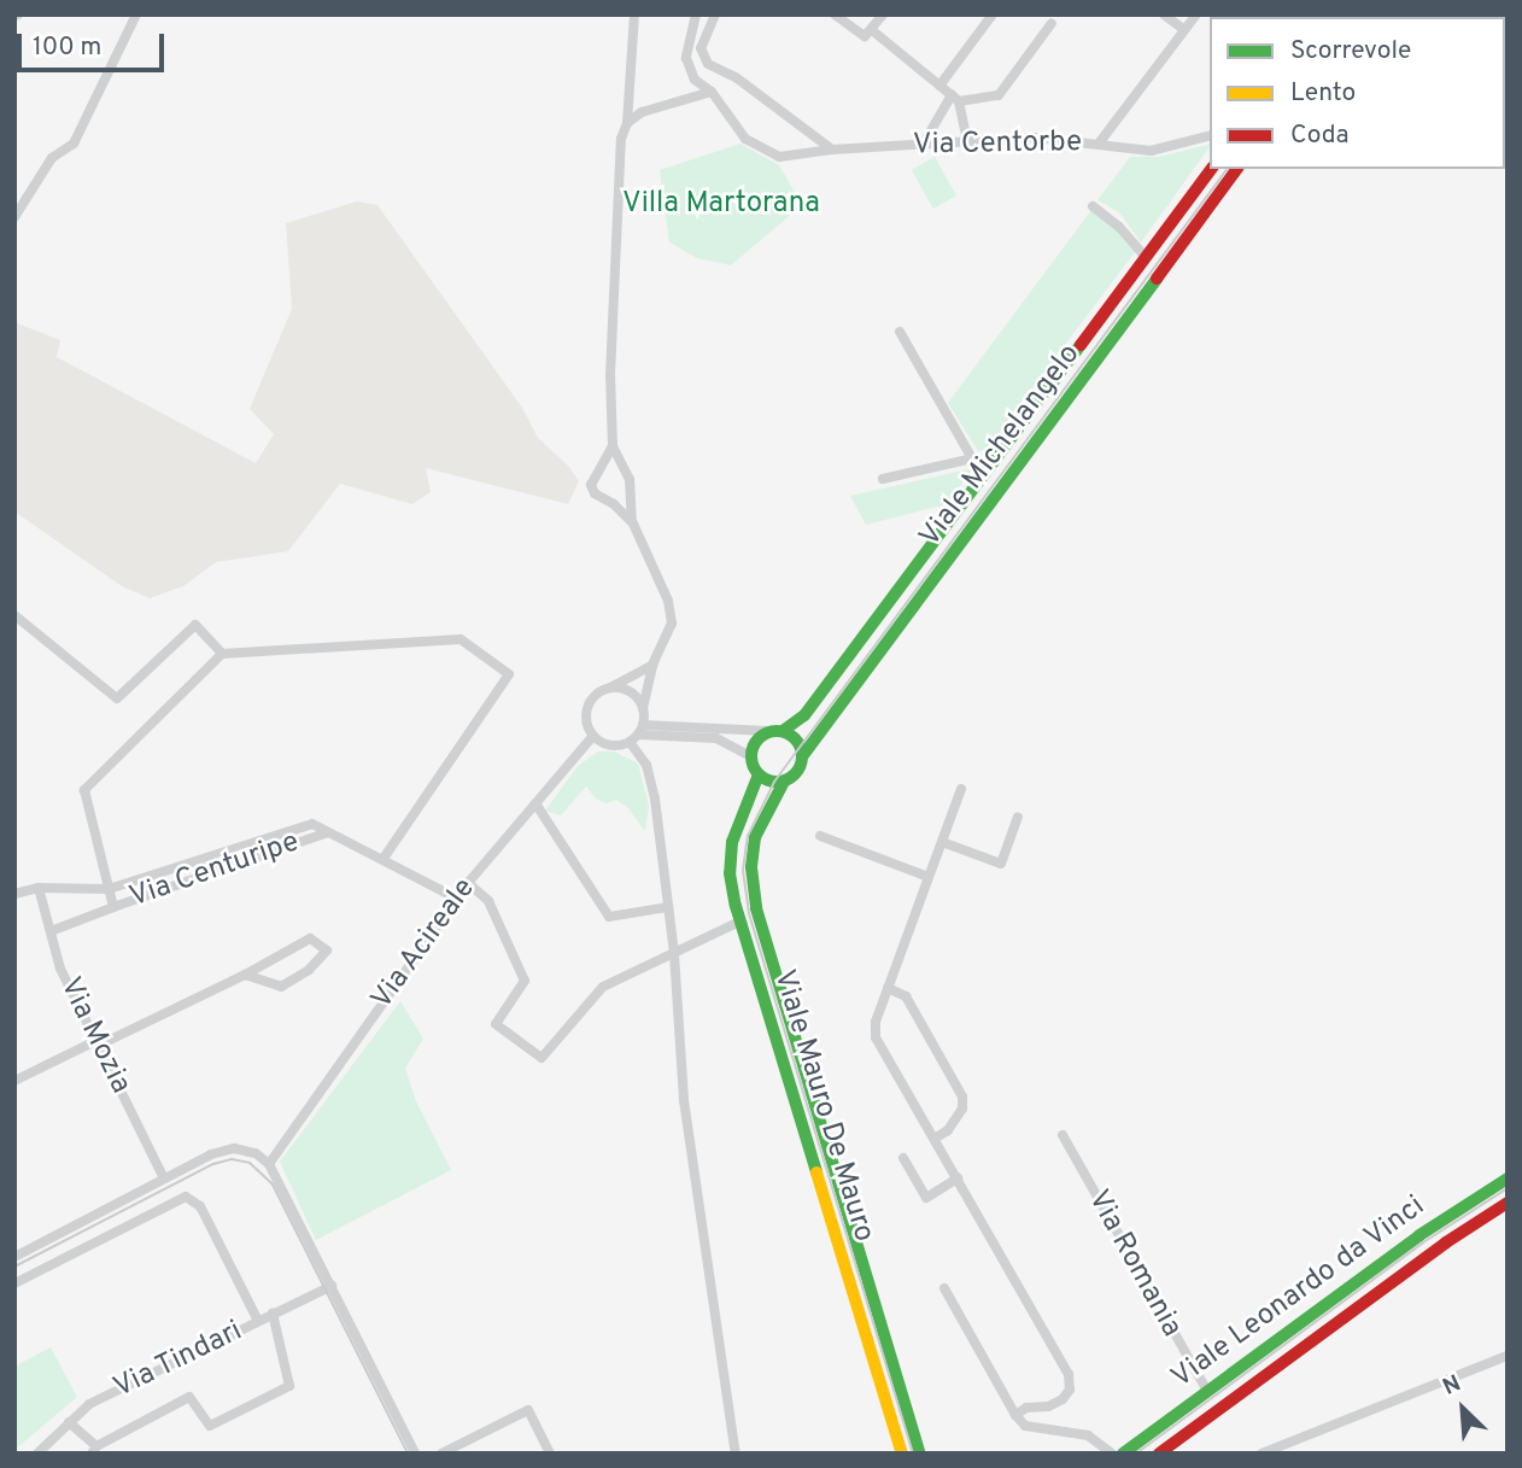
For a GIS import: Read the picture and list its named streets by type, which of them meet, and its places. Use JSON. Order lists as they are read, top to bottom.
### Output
{
  "streets": {
    "street": [
      "Via Centorbe",
      "Viale Michelangelo",
      "Via Centuripe",
      "Via Acireale",
      "Via Mozia",
      "Viale Mauro De Mauro",
      "Via Romania",
      "Viale Leonardo da Vinci",
      "Via Tindari"
    ]
  },
  "crossings": [
    ["Viale Michelangelo", "Viale Mauro De Mauro"],
    ["Via Centuripe", "Via Mozia"],
    ["Via Romania", "Viale Leonardo da Vinci"]
  ],
  "parks": ["Villa Martorana"],
  "legend": ["Scorrevole", "Lento", "Coda"],
  "scale_bar": "100 m",
  "north": "top left"
}
